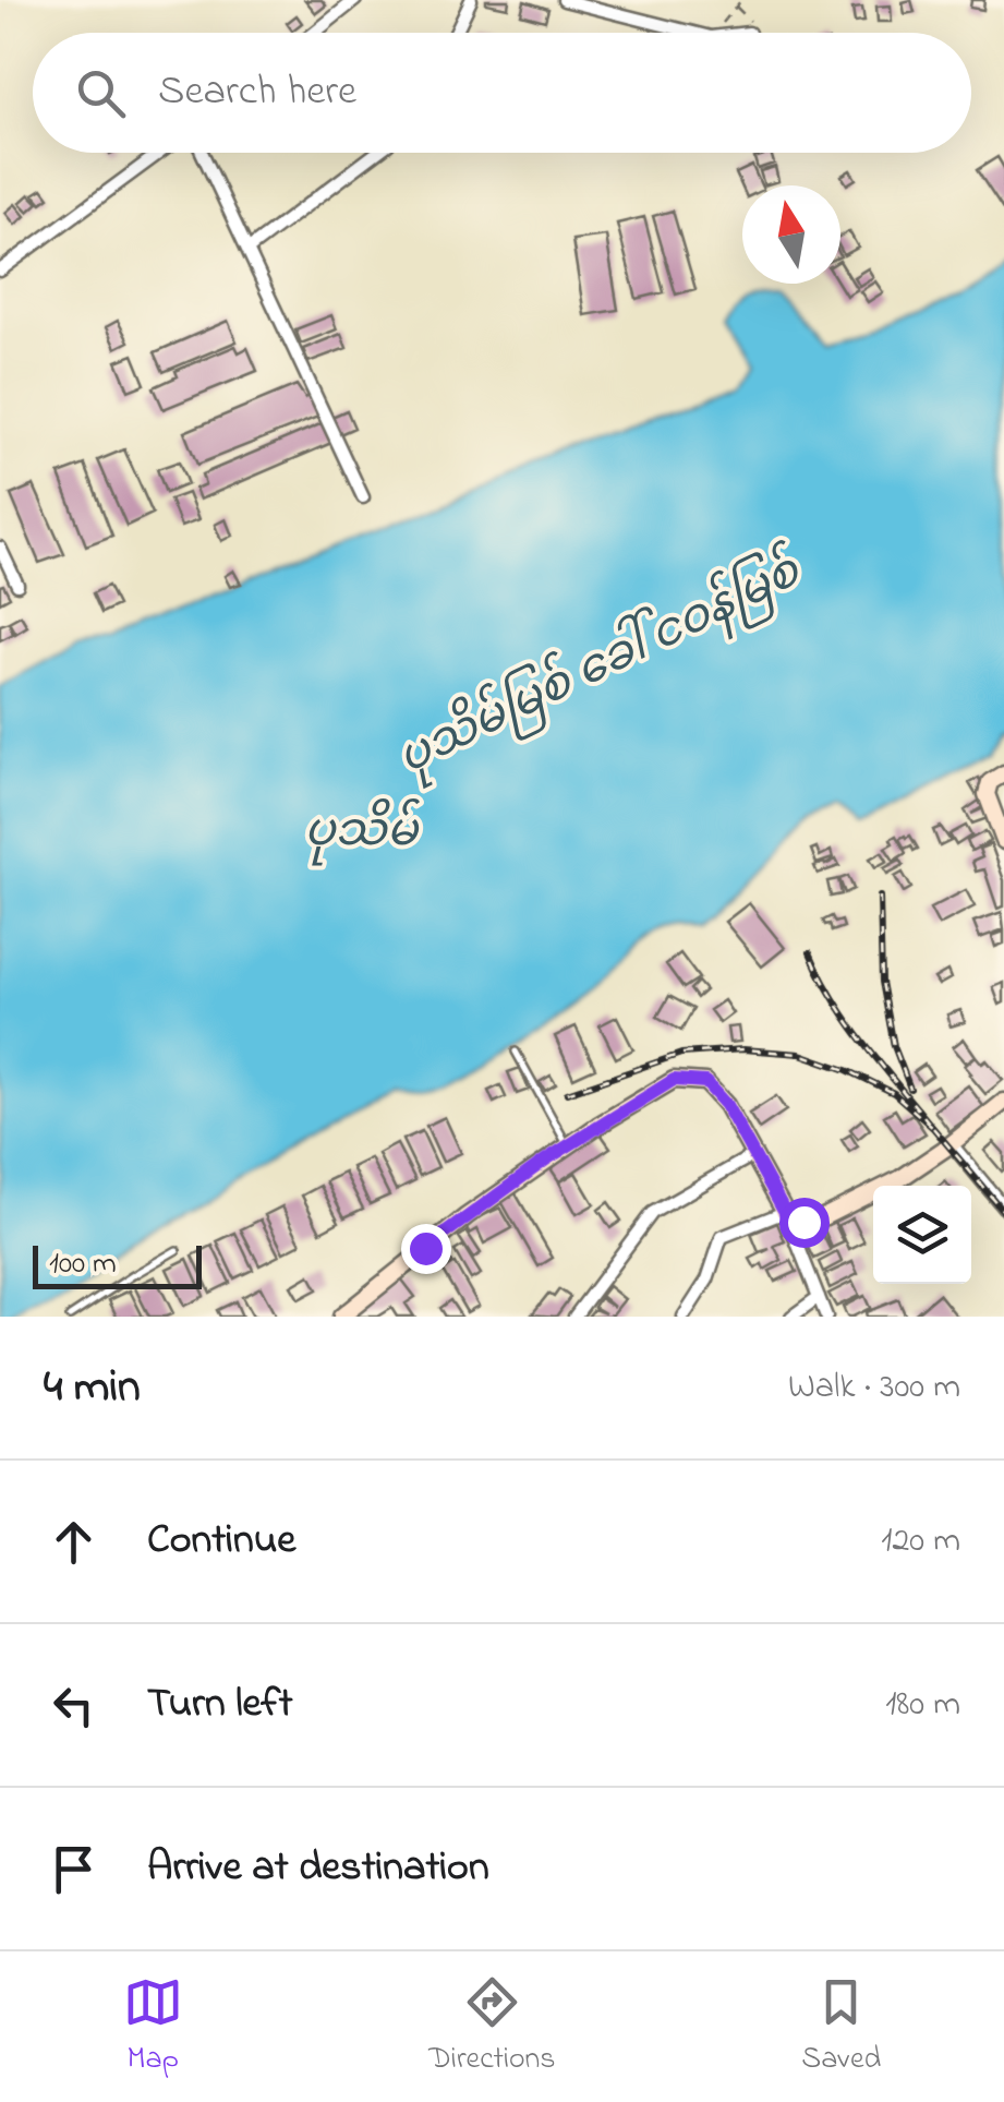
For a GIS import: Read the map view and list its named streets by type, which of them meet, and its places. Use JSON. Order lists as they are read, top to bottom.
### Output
{
  "water": ["ပုသိမ်မြစ် ခေါ် ငဝန်မြစ်", "ပုသိမ်"],
  "scale_bar": "100 m",
  "north": "top",
  "page": {
    "search": "Search here",
    "scale": "100 m",
    "heading": ["4 min", "Walk · 300 m"],
    "list": [
      ["Continue", "120 m"],
      ["Turn left", "180 m"],
      "Arrive at destination"
    ],
    "nav": ["Map", "Directions", "Saved"]
  }
}
